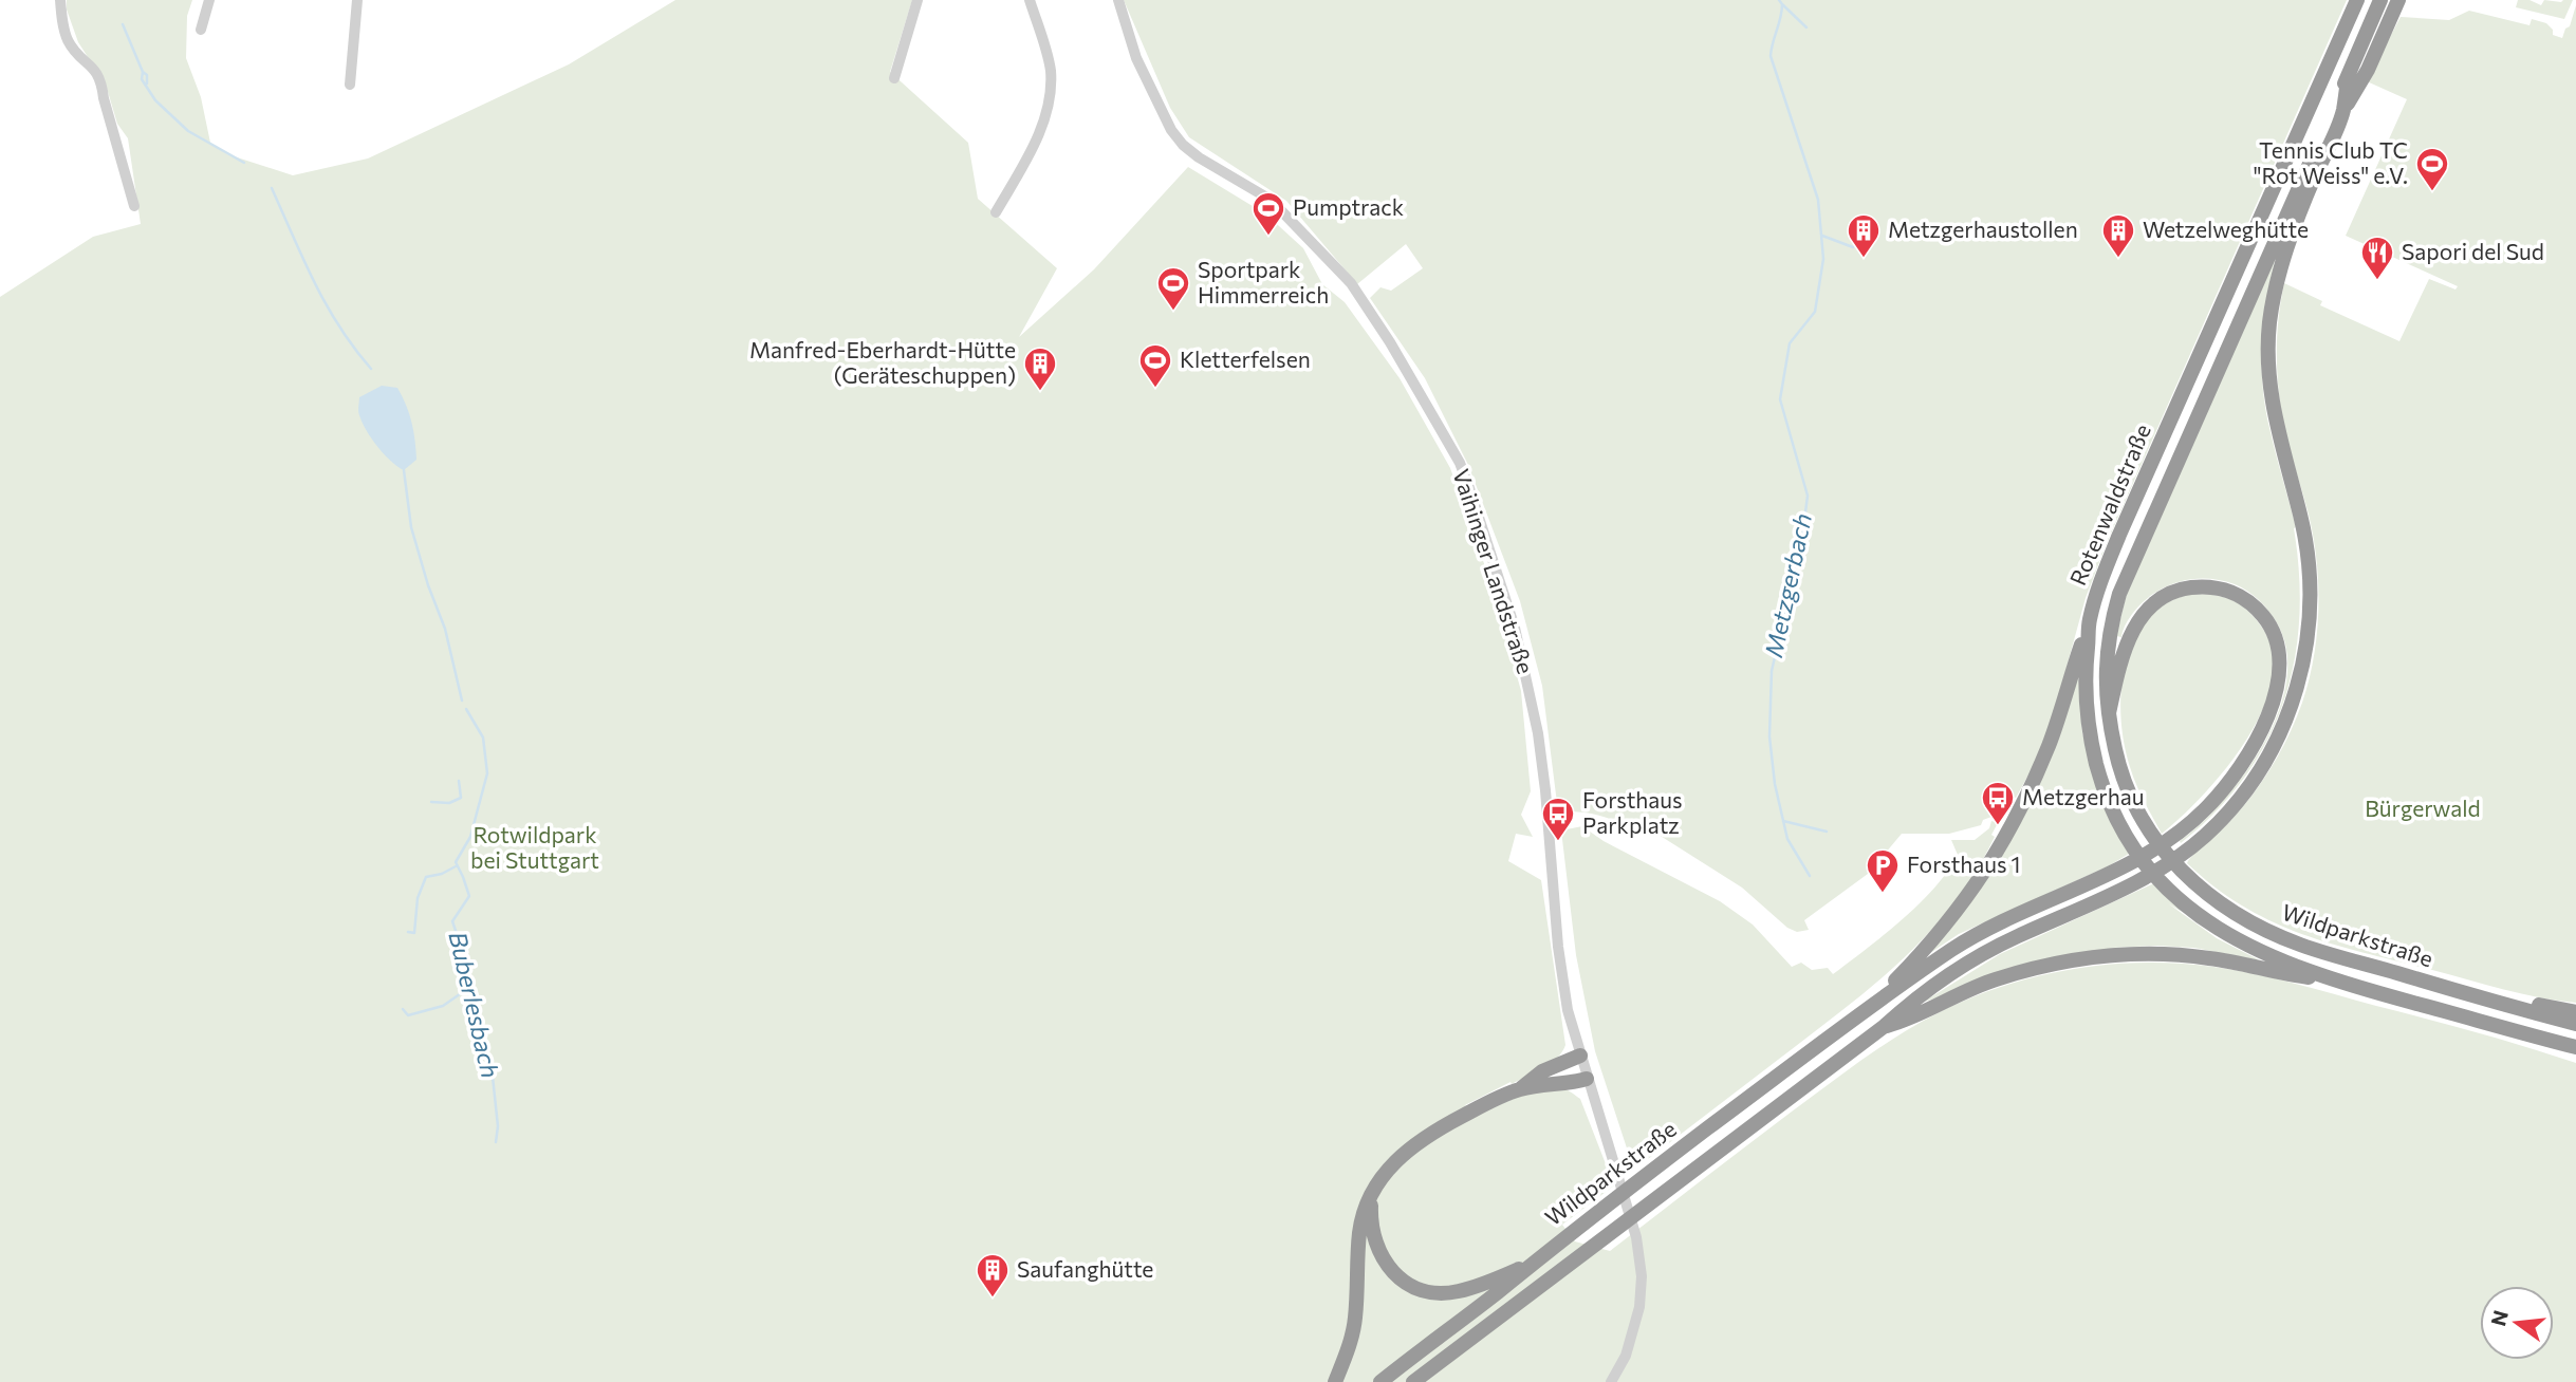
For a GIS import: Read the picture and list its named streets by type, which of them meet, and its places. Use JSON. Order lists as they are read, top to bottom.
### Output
{
  "streets": {
    "highway": ["Rotenwaldstraße", "Wildparkstraße"],
    "street": ["Vaihinger Landstraße"]
  },
  "crossings": [
    ["Rotenwaldstraße", "Wildparkstraße"]
  ],
  "water": ["Metzgerbach", "Buberlesbach"],
  "parks": ["Bürgerwald", "Rotwildpark bei Stuttgart"],
  "places": {
    "sports": [
      "Tennis Club TC \"Rot Weiss\" e.V.",
      "Pumptrack",
      "Sportpark Himmerreich",
      "Kletterfelsen"
    ],
    "building": [
      "Metzgerhaustollen",
      "Wetzelweghütte",
      "Manfred-Eberhardt-Hütte (Geräteschuppen)",
      "Saufanghütte"
    ],
    "restaurant": ["Sapori del Sud"],
    "bus stop": ["Metzgerhau", "Forsthaus Parkplatz"],
    "parking": ["Forsthaus 1"]
  },
  "north": "left"
}
